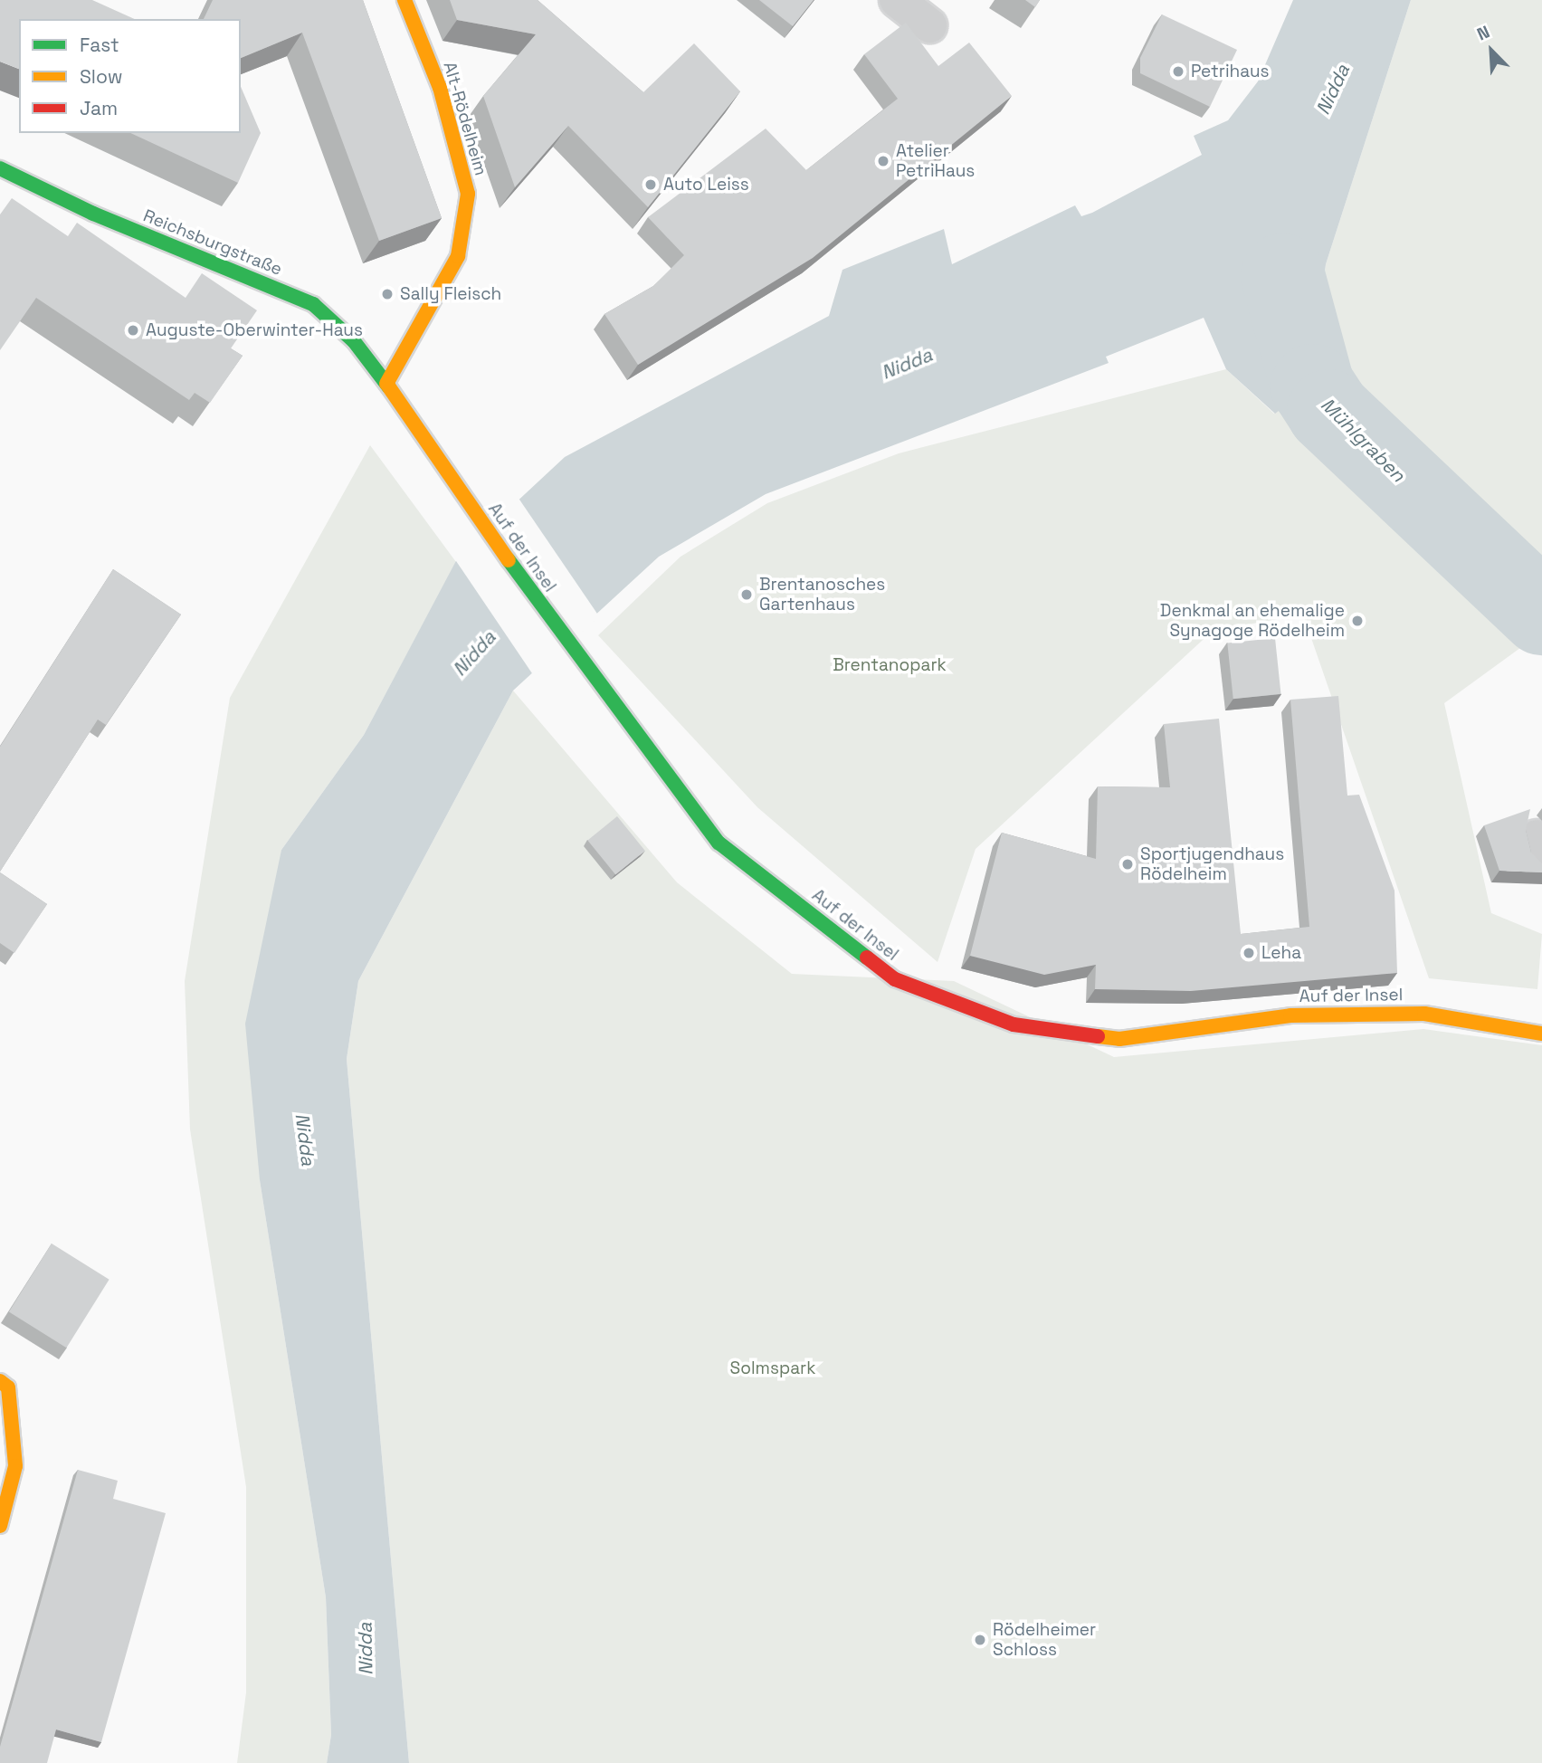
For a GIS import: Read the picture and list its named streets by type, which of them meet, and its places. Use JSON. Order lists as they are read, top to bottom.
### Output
{
  "streets": {
    "main road": ["Alt-Rödelheim", "Reichsburgstraße", "Auf der Insel"]
  },
  "crossings": [
    ["Alt-Rödelheim", "Reichsburgstraße"],
    ["Alt-Rödelheim", "Auf der Insel"],
    ["Reichsburgstraße", "Auf der Insel"]
  ],
  "water": ["Nidda", "Mühlgraben"],
  "parks": ["Brentanopark", "Solmspark"],
  "places": [
    "Petrihaus",
    "Atelier PetriHaus",
    "Auto Leiss",
    "Sally Fleisch",
    "Auguste-Oberwinter-Haus",
    "Brentanosches Gartenhaus",
    "Denkmal an ehemalige Synagoge Rödelheim",
    "Sportjugendhaus Rödelheim",
    "Leha",
    "Rödelheimer Schloss"
  ],
  "legend": ["Fast", "Slow", "Jam"],
  "north": "top left"
}
